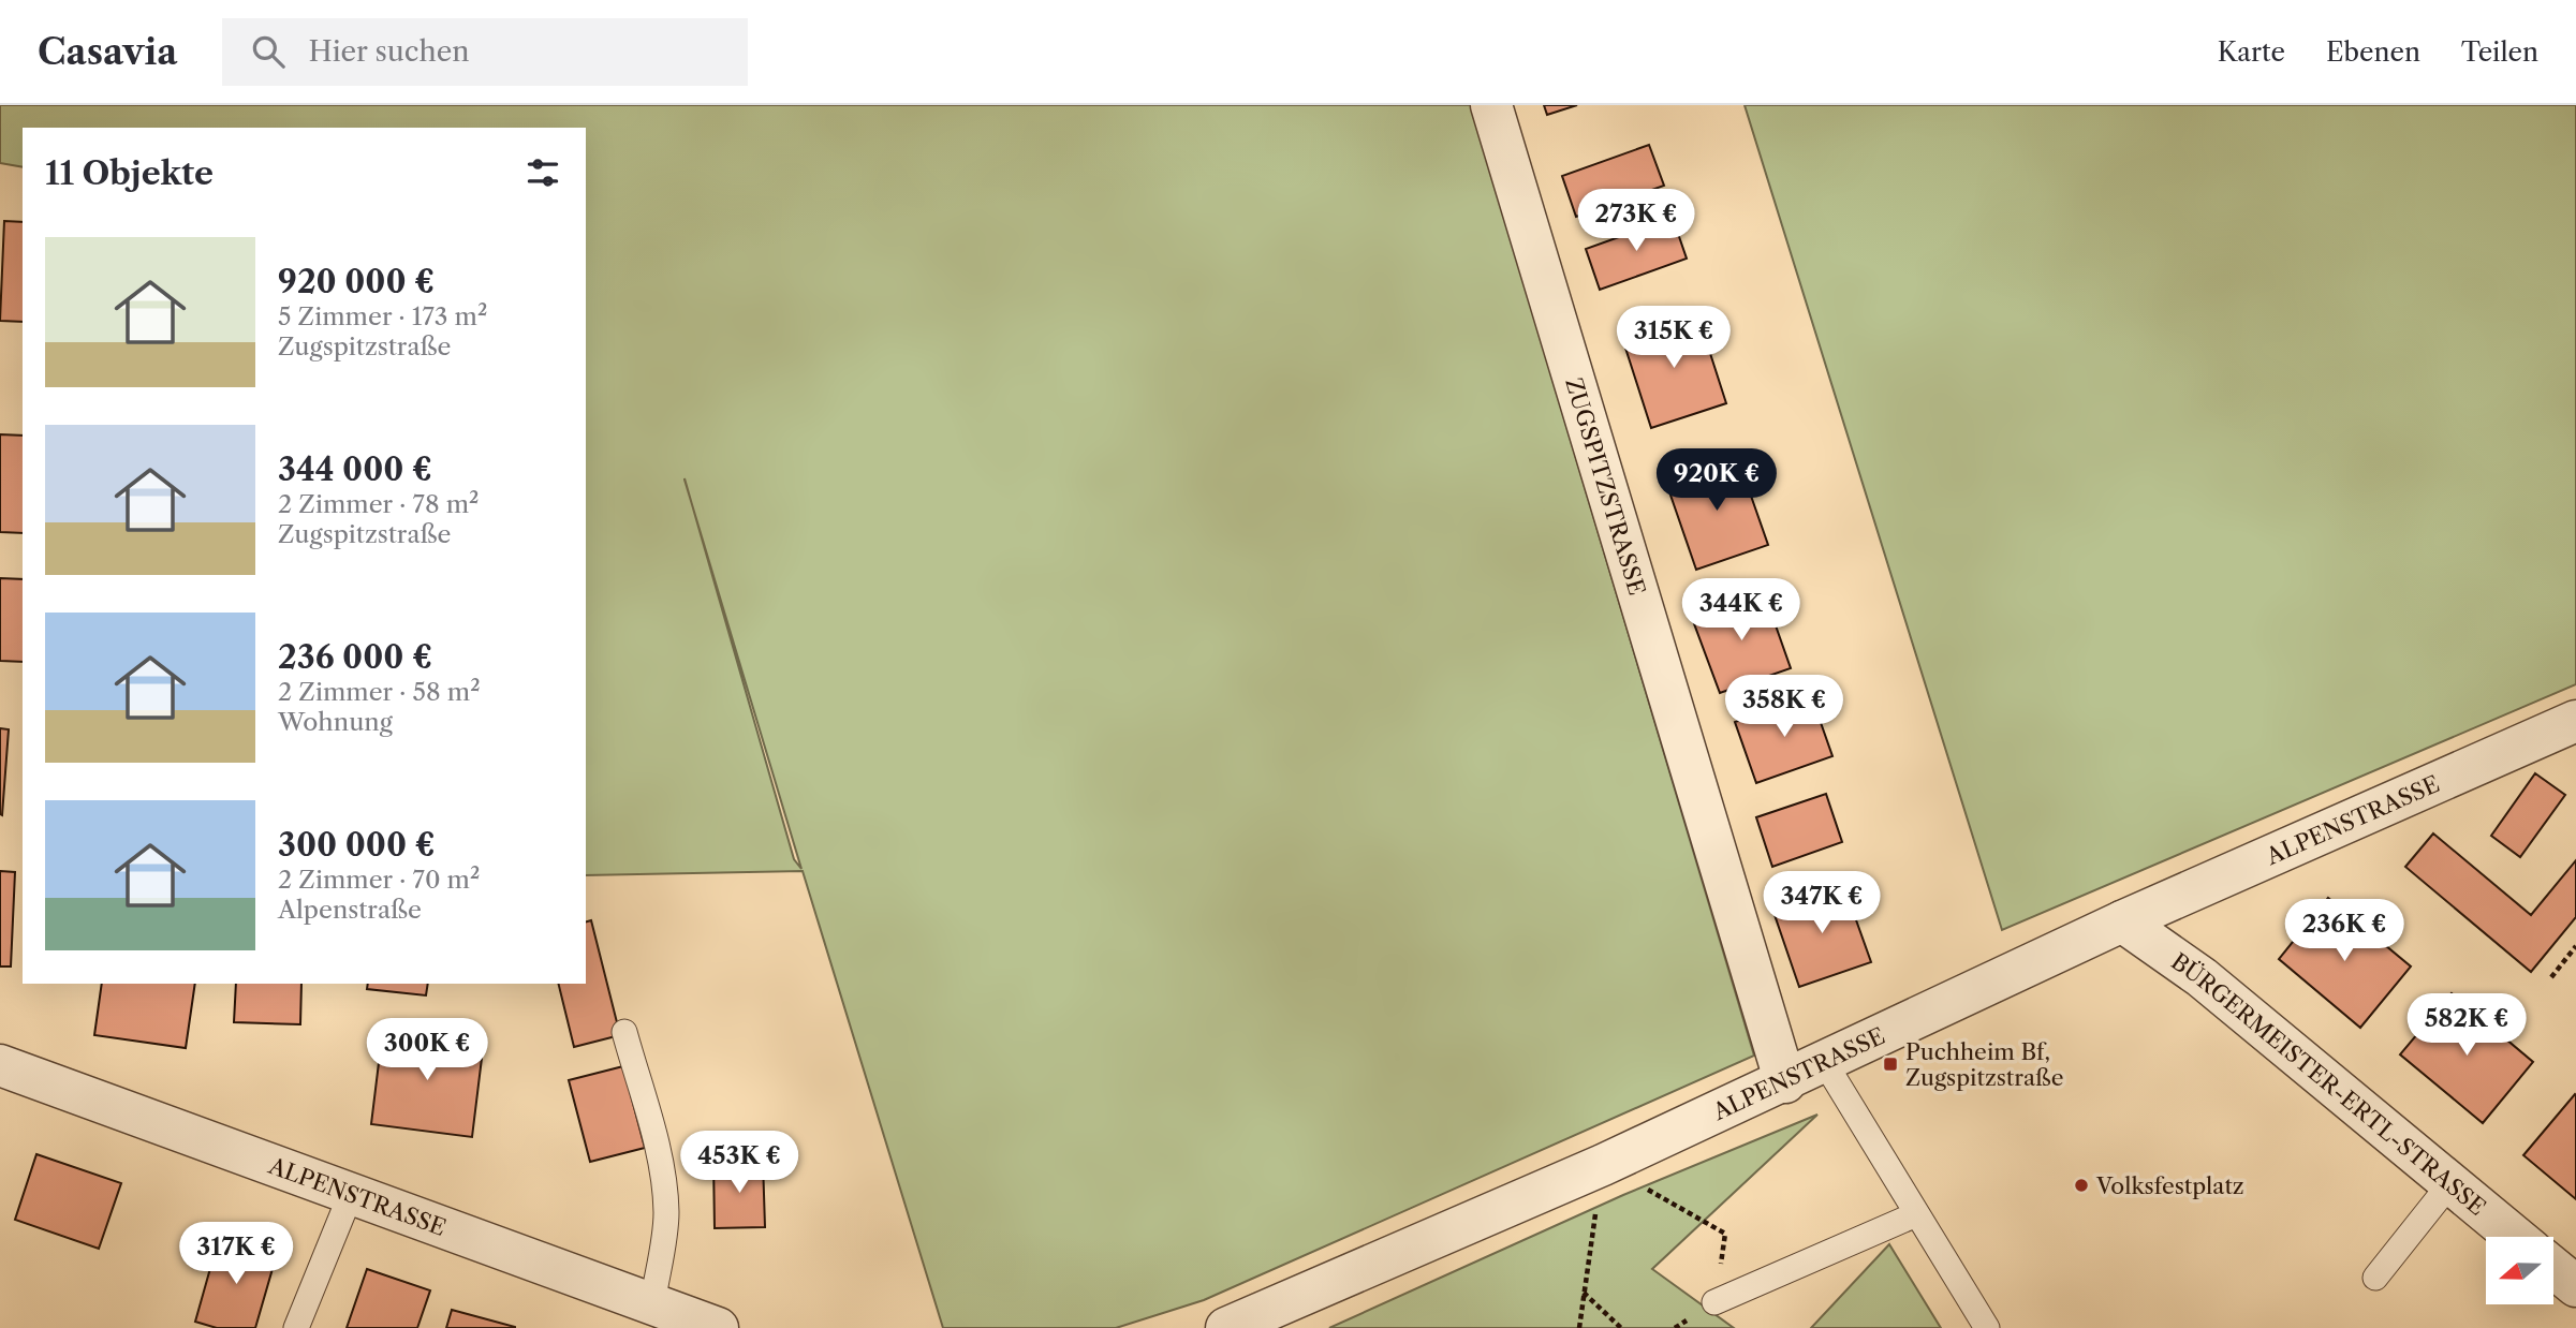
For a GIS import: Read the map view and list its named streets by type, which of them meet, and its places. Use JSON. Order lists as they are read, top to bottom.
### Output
{
  "streets": {
    "street": ["ZUGSPITZSTRASSE", "ALPENSTRASSE", "BÜRGERMEISTER-ERTL-STRASSE"]
  },
  "crossings": [
    ["ZUGSPITZSTRASSE", "ALPENSTRASSE"],
    ["ALPENSTRASSE", "BÜRGERMEISTER-ERTL-STRASSE"]
  ],
  "places": {
    "transit": ["Puchheim Bf, Zugspitzstraße"],
    "other": ["Volksfestplatz"]
  },
  "north": "left",
  "page": {
    "header": "Casavia",
    "search": "Hier suchen",
    "nav": ["Karte", "Ebenen", "Teilen"],
    "heading": "11 Objekte",
    "price": [
      "273K €",
      "315K €",
      "920K €",
      "344K €",
      "358K €",
      "347K €",
      "236K €",
      "582K €",
      "300K €",
      "453K €",
      "317K €"
    ],
    "list": [
      {
        "name": "920 000 €",
        "note": "5 Zimmer · 173 m² · Zugspitzstraße"
      },
      {
        "name": "344 000 €",
        "note": "2 Zimmer · 78 m² · Zugspitzstraße"
      },
      {
        "name": "236 000 €",
        "note": "2 Zimmer · 58 m² · Wohnung"
      },
      {
        "name": "300 000 €",
        "note": "2 Zimmer · 70 m² · Alpenstraße"
      }
    ]
  }
}
